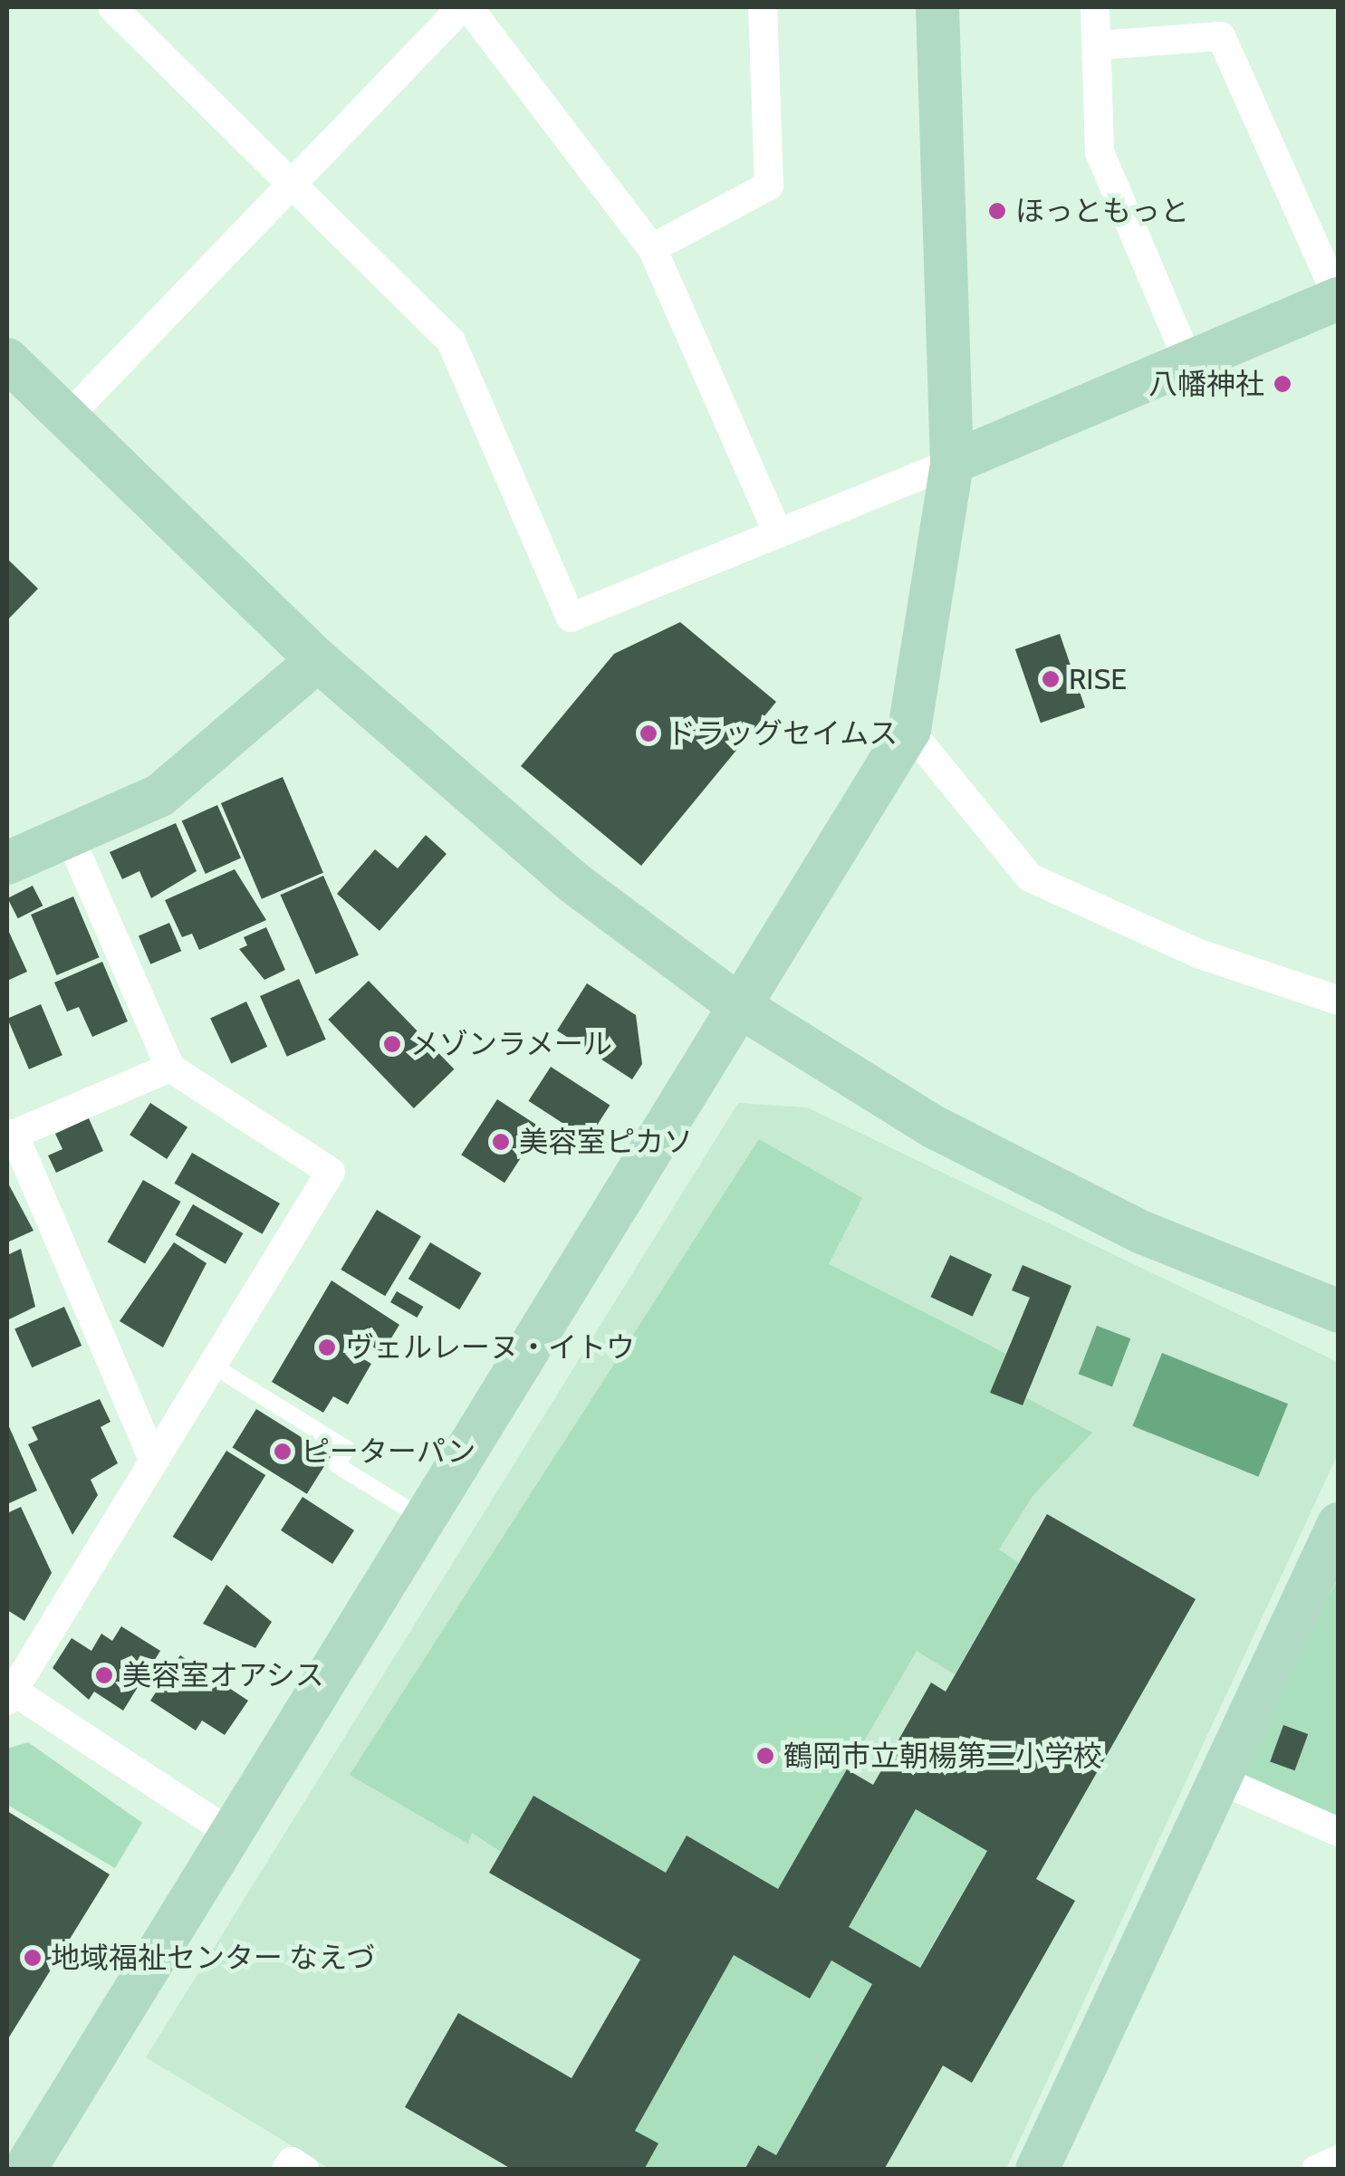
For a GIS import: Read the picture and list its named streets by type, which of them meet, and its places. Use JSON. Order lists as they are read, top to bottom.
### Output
{
  "places": [
    "ほっともっと",
    "八幡神社",
    "RISE",
    "ドラッグセイムス",
    "メゾンラメール",
    "美容室ピカソ",
    "ヴェルレーヌ・イトウ",
    "ピーターパン",
    "美容室オアシス",
    "鶴岡市立朝楊第二小学校",
    "地域福祉センター なえづ"
  ]
}
